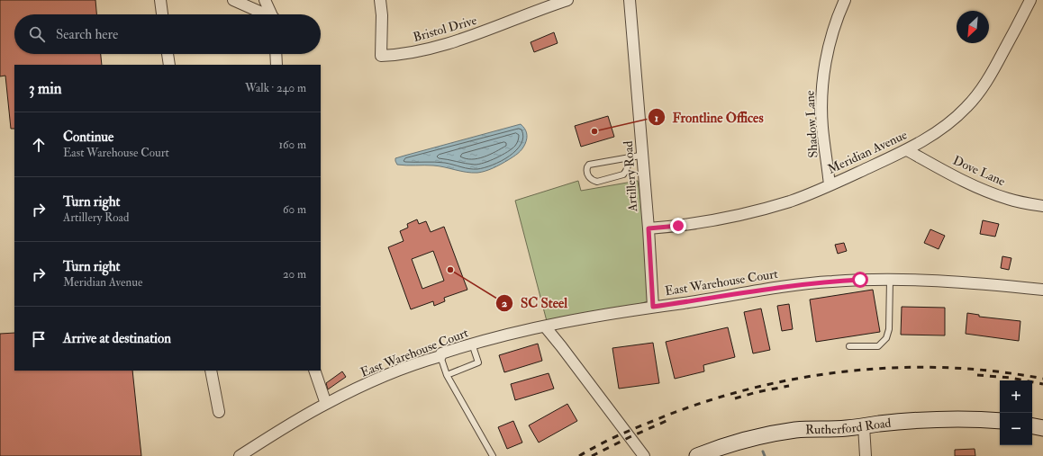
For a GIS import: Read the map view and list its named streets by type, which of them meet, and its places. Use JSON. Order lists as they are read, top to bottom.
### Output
{
  "streets": {
    "street": [
      "Bristol Drive",
      "Shadow Lane",
      "Meridian Avenue",
      "Dove Lane",
      "Artillery Road",
      "East Warehouse Court",
      "Rutherford Road"
    ]
  },
  "crossings": [
    ["Shadow Lane", "Meridian Avenue"],
    ["Meridian Avenue", "Dove Lane"],
    ["Meridian Avenue", "Artillery Road"],
    ["Artillery Road", "East Warehouse Court"]
  ],
  "places": ["Frontline Offices", "SC Steel"],
  "north": "bottom left",
  "page": {
    "search": "Search here",
    "heading": ["3 min", "Walk · 240 m"],
    "list": [
      ["Continue", "East Warehouse Court", "160 m"],
      ["Turn right", "Artillery Road", "60 m"],
      ["Turn right", "Meridian Avenue", "20 m"],
      "Arrive at destination"
    ],
    "map_buttons": ["+", "−"]
  }
}
